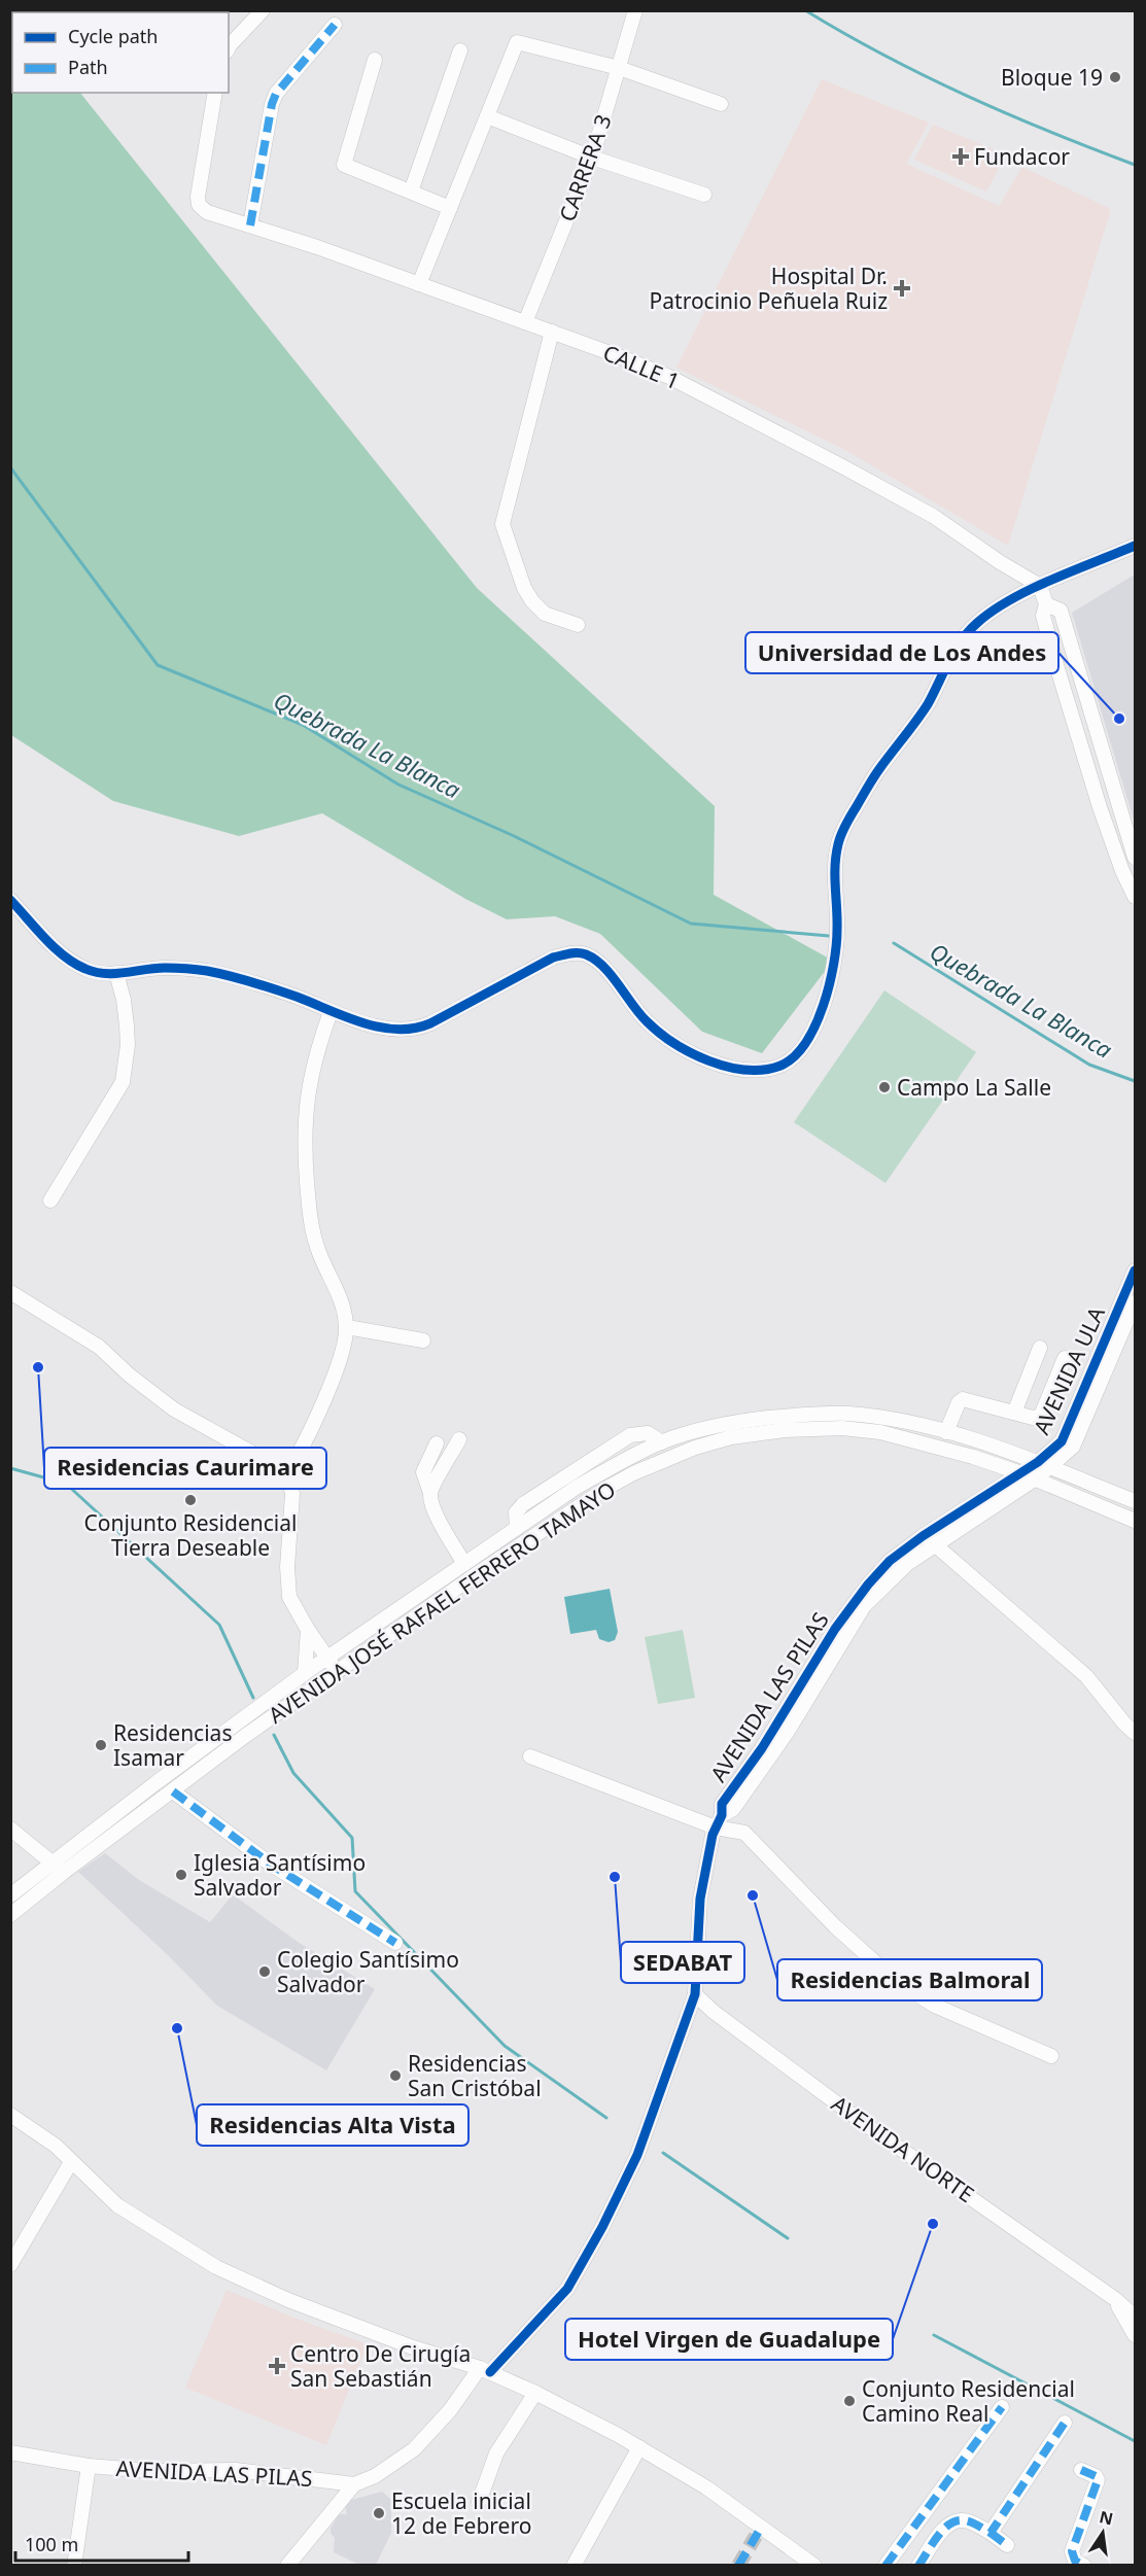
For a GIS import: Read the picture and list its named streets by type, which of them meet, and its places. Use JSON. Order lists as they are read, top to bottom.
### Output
{
  "streets": {
    "street": [
      "CARRERA 3",
      "CALLE 1",
      "AVENIDA ULA",
      "AVENIDA JOSÉ RAFAEL FERRERO TAMAYO",
      "AVENIDA LAS PILAS",
      "AVENIDA NORTE"
    ]
  },
  "crossings": [
    ["CARRERA 3", "CALLE 1"],
    ["AVENIDA ULA", "AVENIDA JOSÉ RAFAEL FERRERO TAMAYO"],
    ["AVENIDA ULA", "AVENIDA LAS PILAS"],
    ["AVENIDA JOSÉ RAFAEL FERRERO TAMAYO", "AVENIDA LAS PILAS"],
    ["AVENIDA LAS PILAS", "AVENIDA NORTE"]
  ],
  "water": ["Quebrada La Blanca"],
  "places": {
    "other": [
      "Bloque 19",
      "Universidad de Los Andes",
      "Campo La Salle",
      "Residencias Caurimare",
      "Conjunto Residencial Tierra Deseable",
      "Residencias Isamar",
      "Iglesia Santísimo Salvador",
      "SEDABAT",
      "Residencias Balmoral",
      "Colegio Santísimo Salvador",
      "Residencias Alta Vista",
      "Residencias San Cristóbal",
      "Hotel Virgen de Guadalupe",
      "Conjunto Residencial Camino Real",
      "Escuela inicial 12 de Febrero"
    ],
    "health": ["Fundacor", "Hospital Dr. Patrocinio Peñuela Ruiz", "Centro De Cirugía San Sebastián"]
  },
  "legend": ["Cycle path", "Path"],
  "scale_bar": "100 m",
  "north": "top"
}
